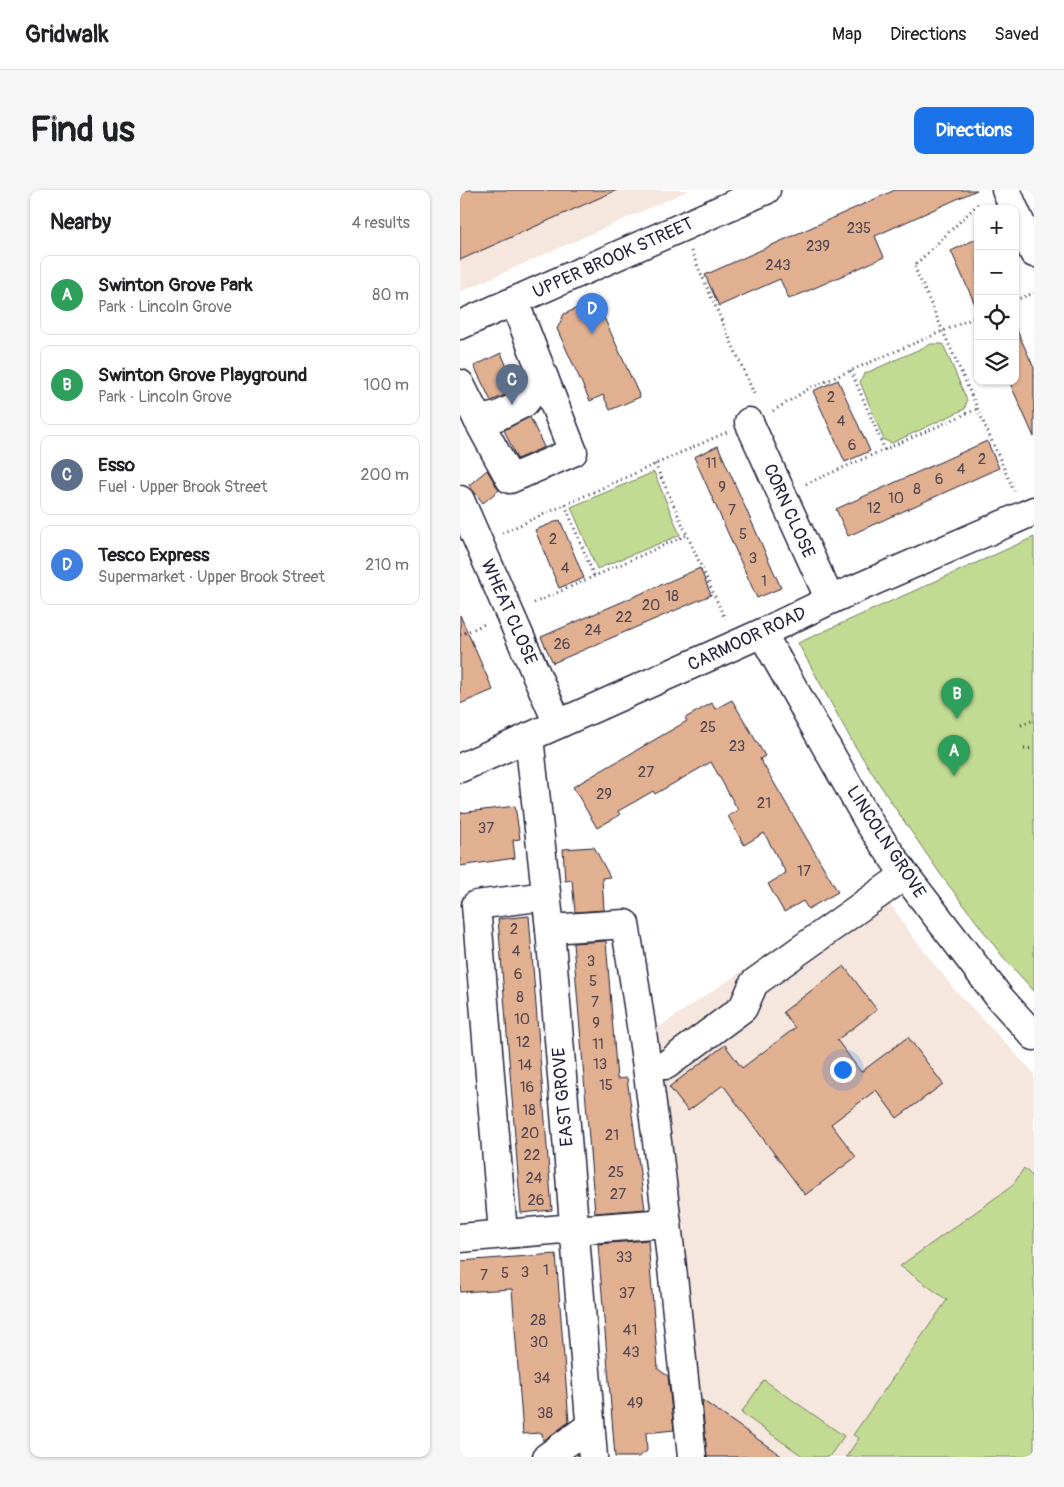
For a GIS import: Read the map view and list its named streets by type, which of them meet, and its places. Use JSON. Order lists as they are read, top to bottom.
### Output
{
  "streets": {
    "main road": [
      "UPPER BROOK STREET",
      "CORN CLOSE",
      "WHEAT CLOSE",
      "CARMOOR ROAD",
      "LINCOLN GROVE",
      "EAST GROVE"
    ]
  },
  "crossings": [
    ["CORN CLOSE", "CARMOOR ROAD"],
    ["WHEAT CLOSE", "CARMOOR ROAD"],
    ["CARMOOR ROAD", "LINCOLN GROVE"],
    ["CARMOOR ROAD", "EAST GROVE"]
  ],
  "house_numbers": [
    "235",
    "239",
    "243",
    "2",
    "4",
    "6",
    "2",
    "11",
    "4",
    "6",
    "9",
    "8",
    "10",
    "12",
    "7",
    "5",
    "2",
    "3",
    "4",
    "1",
    "18",
    "20",
    "22",
    "24",
    "26",
    "25",
    "23",
    "27",
    "29",
    "21",
    "37",
    "17",
    "2",
    "4",
    "3",
    "6",
    "5",
    "8",
    "7",
    "10",
    "9",
    "12",
    "11",
    "13",
    "14",
    "15",
    "16",
    "18",
    "20",
    "21",
    "22",
    "25",
    "24",
    "27",
    "26",
    "33",
    "1",
    "3",
    "5",
    "7",
    "37",
    "28",
    "41",
    "30",
    "43",
    "34",
    "49",
    "38"
  ],
  "page": {
    "header": "Gridwalk",
    "nav": ["Map", "Directions", "Saved"],
    "buttons": "Directions",
    "title": "Find us",
    "heading": ["Nearby", "4 results"],
    "map_buttons": ["+", "−"],
    "list": [
      {
        "mark": "A",
        "name": "Swinton Grove Park",
        "note": "Park · Lincoln Grove",
        "value": "80 m"
      },
      {
        "mark": "B",
        "name": "Swinton Grove Playground",
        "note": "Park · Lincoln Grove",
        "value": "100 m"
      },
      {
        "mark": "C",
        "name": "Esso",
        "note": "Fuel · Upper Brook Street",
        "value": "200 m"
      },
      {
        "mark": "D",
        "name": "Tesco Express",
        "note": "Supermarket · Upper Brook Street",
        "value": "210 m"
      }
    ],
    "pins": [
      "D",
      "C",
      "B",
      "A"
    ]
  }
}
